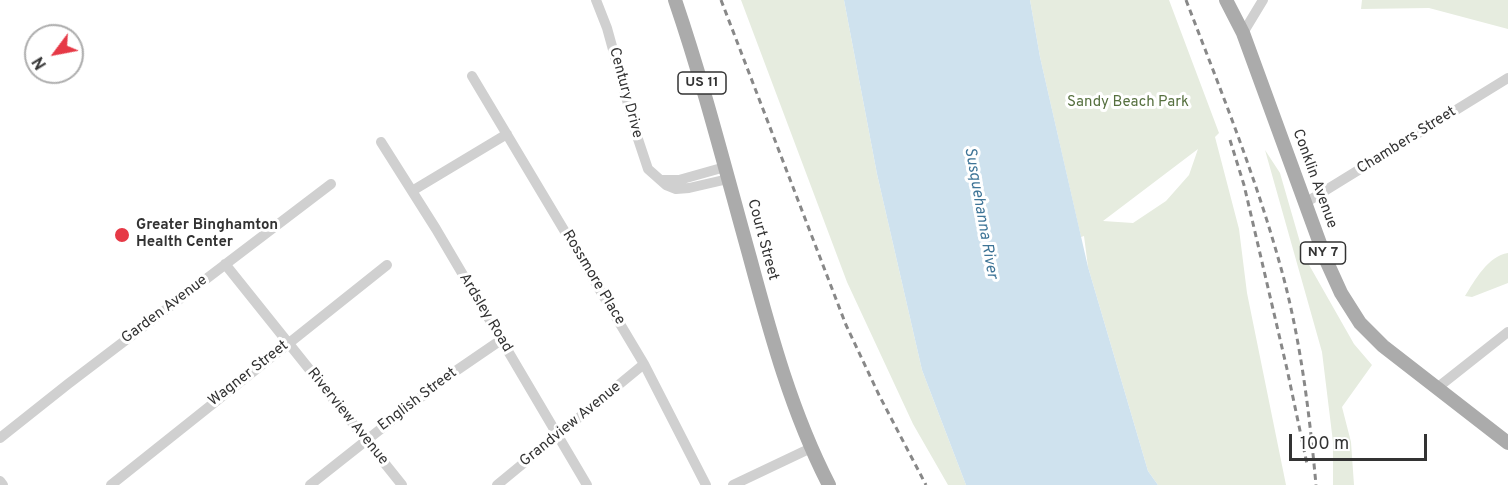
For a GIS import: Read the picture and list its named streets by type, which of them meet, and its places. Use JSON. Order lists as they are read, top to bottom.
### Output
{
  "streets": {
    "main road": [
      "US 11",
      "Conklin Avenue",
      "Court Street",
      "NY 7"
    ],
    "street": [
      "Century Drive",
      "Chambers Street",
      "Rossmore Place",
      "Garden Avenue",
      "Ardsley Road",
      "Wagner Street",
      "English Street",
      "Riverview Avenue",
      "Grandview Avenue"
    ]
  },
  "crossings": [
    ["Century Drive", "Court Street"],
    ["Chambers Street", "Conklin Avenue"],
    ["Rossmore Place", "Grandview Avenue"],
    ["Garden Avenue", "Riverview Avenue"],
    ["Ardsley Road", "English Street"],
    ["Ardsley Road", "Grandview Avenue"],
    ["Wagner Street", "Riverview Avenue"],
    ["English Street", "Riverview Avenue"]
  ],
  "water": ["Susquehanna River"],
  "parks": ["Sandy Beach Park"],
  "places": ["Greater Binghamton Health Center"],
  "scale_bar": "100 m",
  "north": "bottom left"
}
